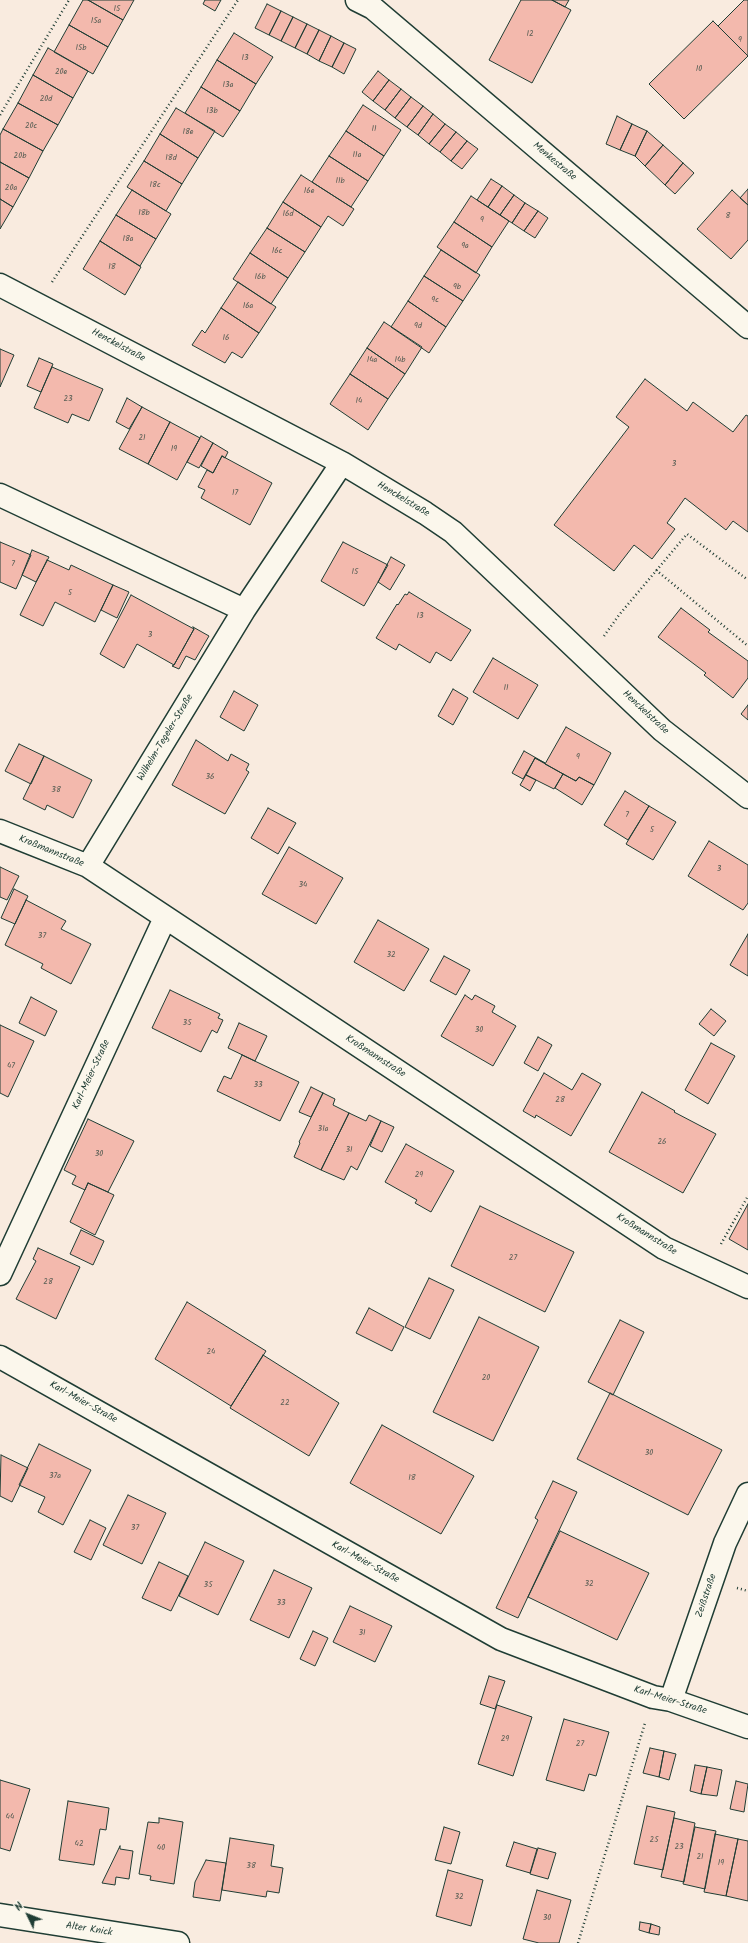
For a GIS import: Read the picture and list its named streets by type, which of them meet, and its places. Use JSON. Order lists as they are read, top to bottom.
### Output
{
  "streets": {
    "street": [
      "Menkestraße",
      "Henckelstraße",
      "Wilhelm-Tegeler-Straße",
      "Kroßmannstraße",
      "Karl-Meier-Straße",
      "Zeißstraße",
      "Alter Knick"
    ]
  },
  "crossings": [
    ["Henckelstraße", "Wilhelm-Tegeler-Straße"],
    ["Wilhelm-Tegeler-Straße", "Kroßmannstraße"],
    ["Kroßmannstraße", "Karl-Meier-Straße"],
    ["Karl-Meier-Straße", "Zeißstraße"]
  ],
  "house_numbers": [
    "15",
    "15a",
    "12",
    "9",
    "15b",
    "13",
    "10",
    "20e",
    "13a",
    "20d",
    "13b",
    "20c",
    "11",
    "18e",
    "11a",
    "20b",
    "18d",
    "11b",
    "18c",
    "20a",
    "16e",
    "18b",
    "16d",
    "8",
    "9",
    "18a",
    "9a",
    "16c",
    "18",
    "16b",
    "9b",
    "9c",
    "16a",
    "9d",
    "16",
    "14a",
    "14b",
    "23",
    "14",
    "21",
    "19",
    "3",
    "17",
    "7",
    "15",
    "5",
    "13",
    "3",
    "11",
    "9",
    "36",
    "38",
    "7",
    "5",
    "3",
    "34",
    "37",
    "32",
    "35",
    "30",
    "47",
    "33",
    "28",
    "31a",
    "26",
    "31",
    "30",
    "29",
    "27",
    "28",
    "24",
    "20",
    "22",
    "30",
    "37a",
    "18",
    "37",
    "32",
    "35",
    "33",
    "31",
    "29",
    "27",
    "44",
    "25",
    "42",
    "23",
    "40",
    "21",
    "19",
    "38",
    "32",
    "30"
  ],
  "north": "top left"
}
